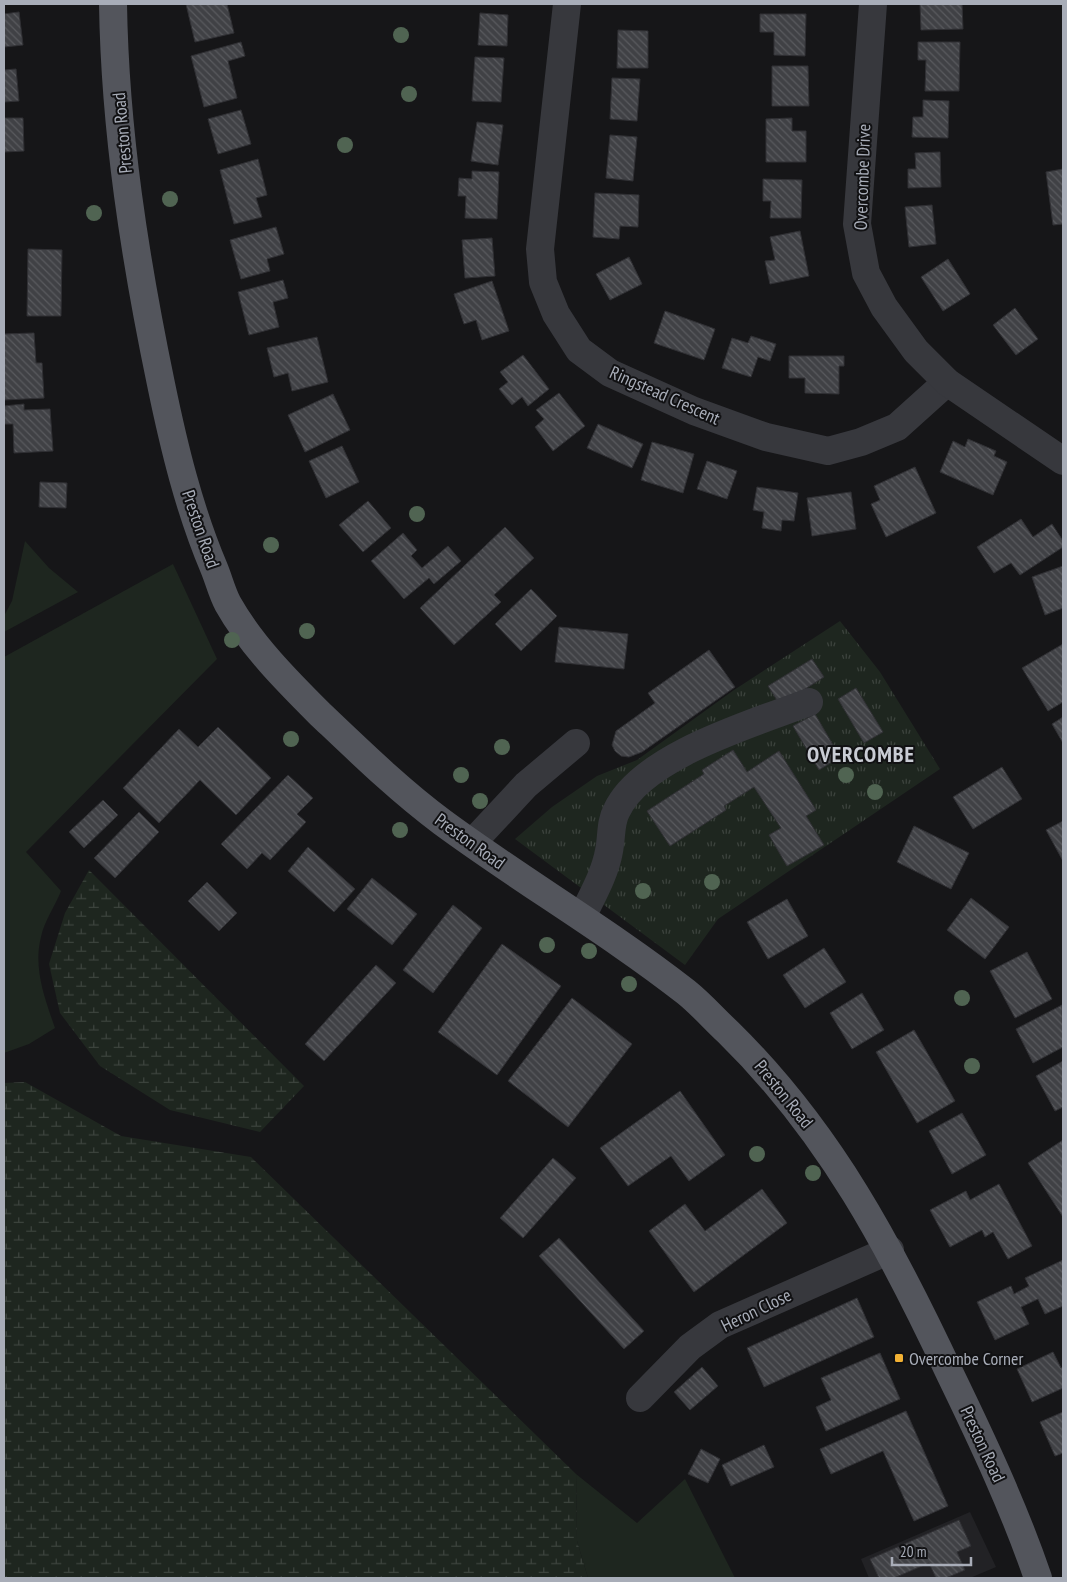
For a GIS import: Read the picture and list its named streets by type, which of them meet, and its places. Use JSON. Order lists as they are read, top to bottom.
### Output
{
  "streets": {
    "main road": ["Preston Road"],
    "street": ["Overcombe Drive", "Ringstead Crescent", "Heron Close"]
  },
  "crossings": [
    ["Preston Road", "Heron Close"],
    ["Overcombe Drive", "Ringstead Crescent"]
  ],
  "districts": ["OVERCOMBE"],
  "places": {
    "transit": ["Overcombe Corner"]
  },
  "scale_bar": "20 m"
}
